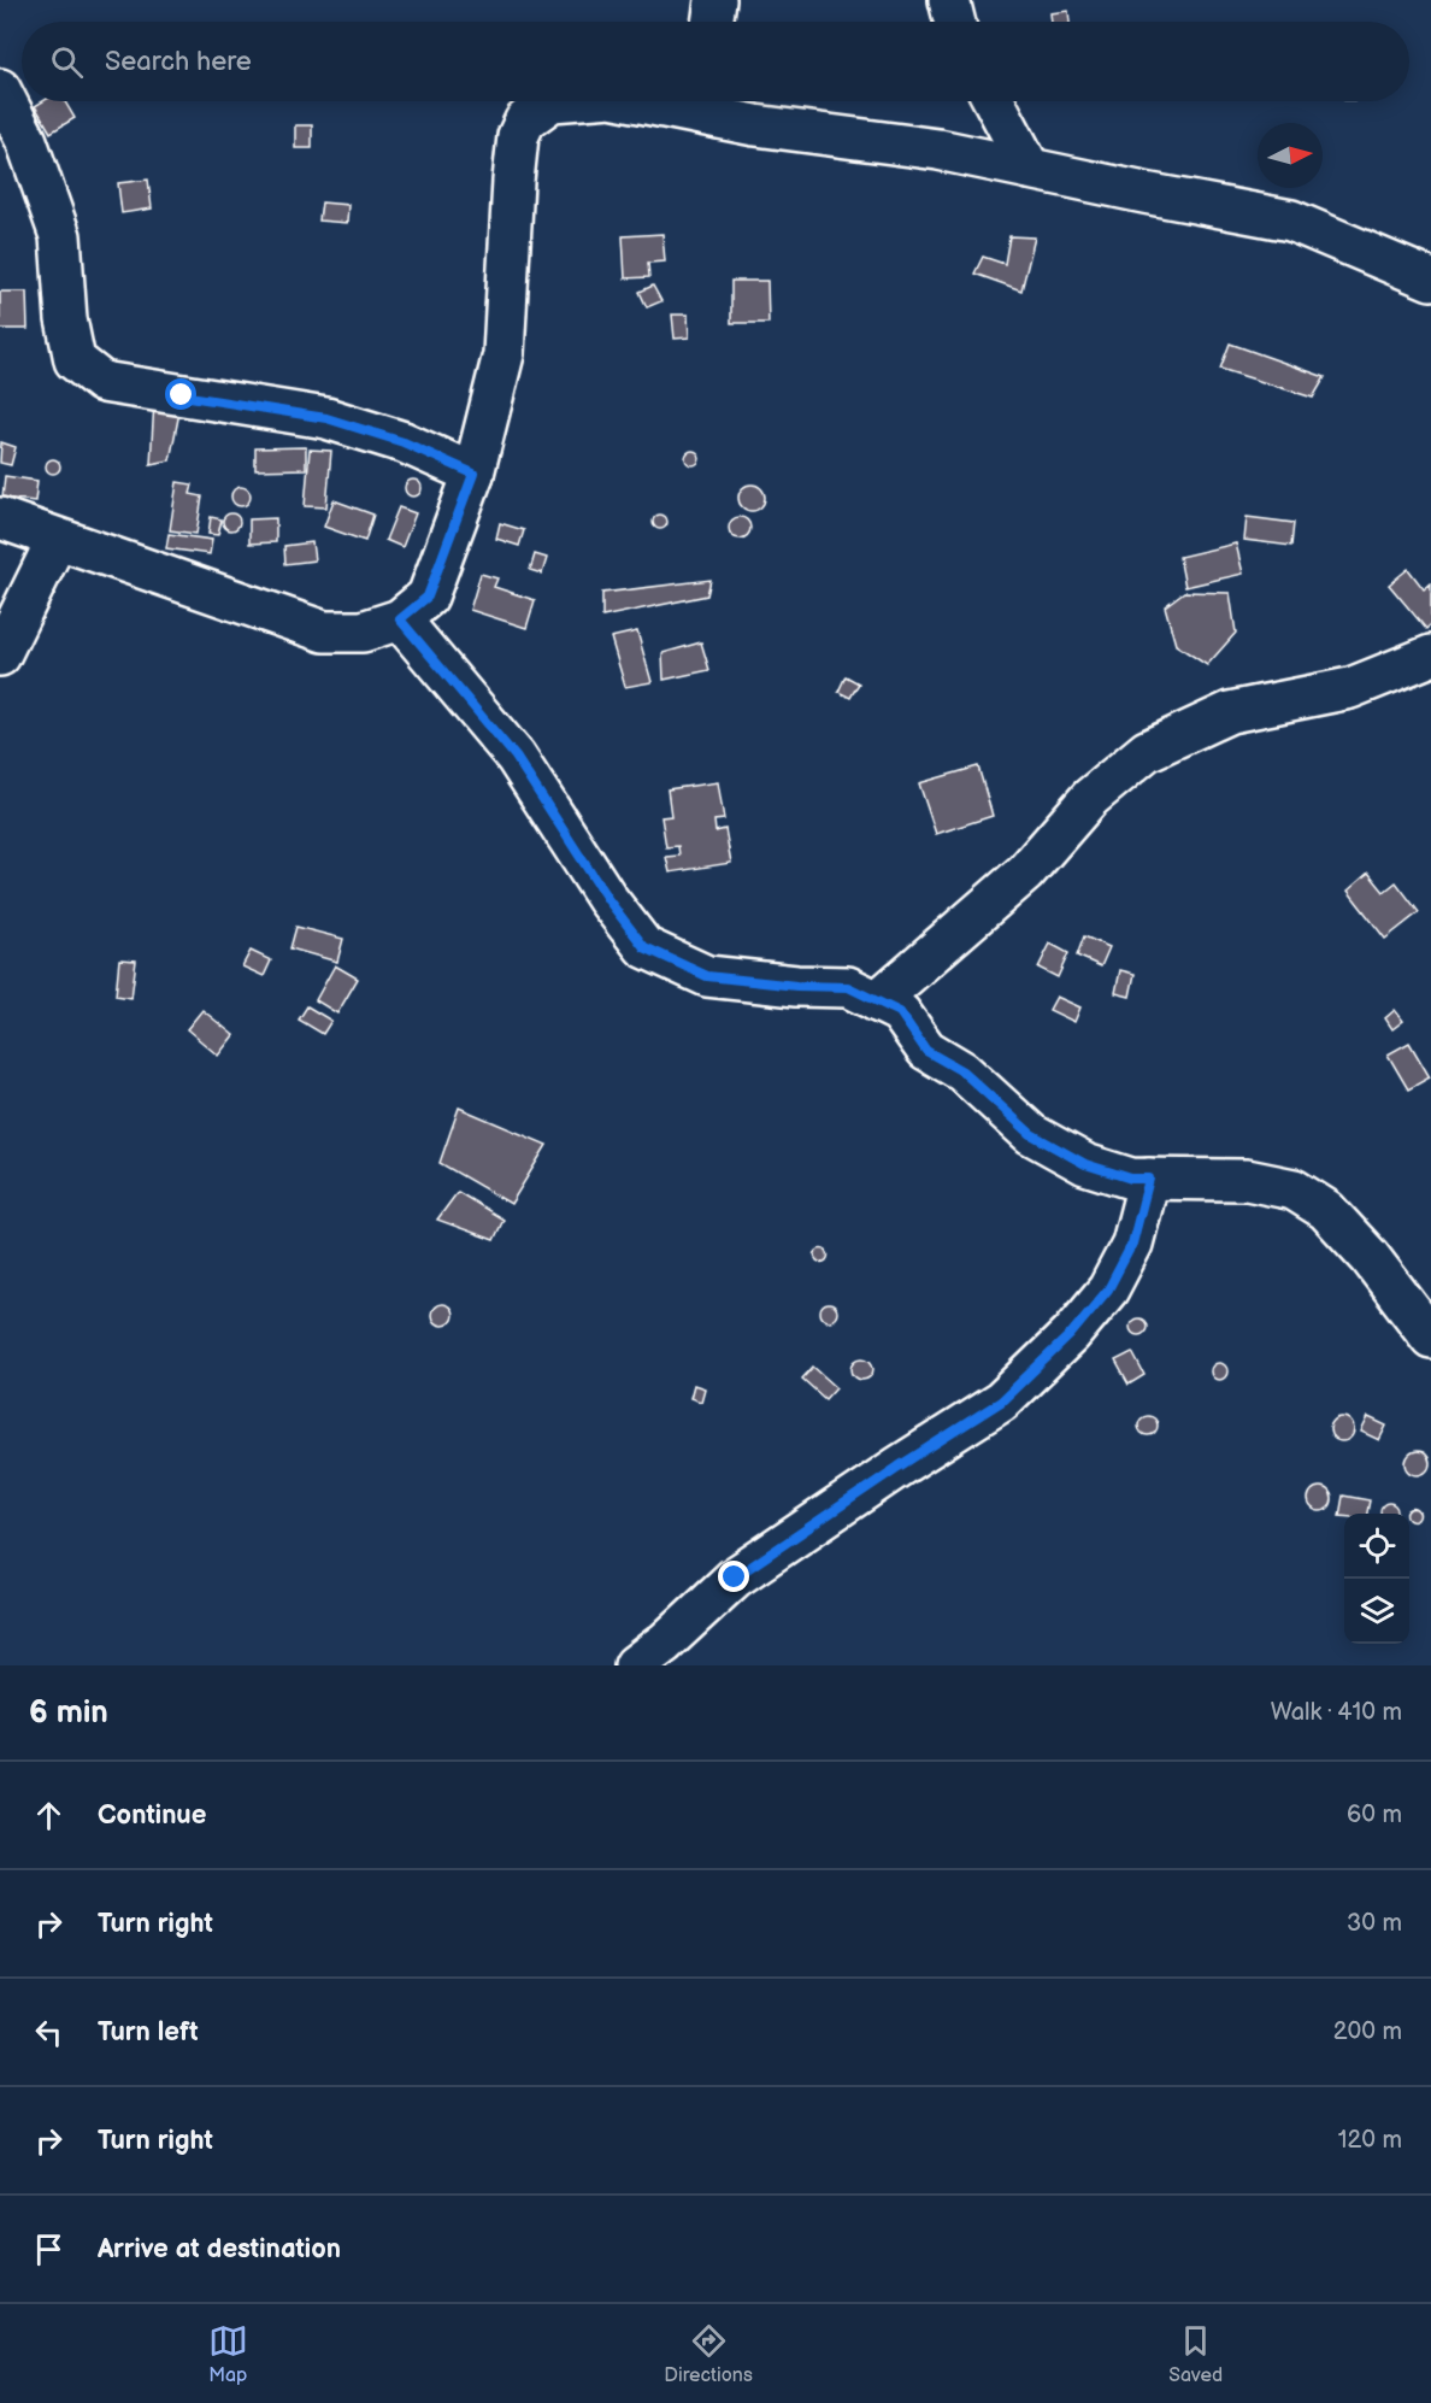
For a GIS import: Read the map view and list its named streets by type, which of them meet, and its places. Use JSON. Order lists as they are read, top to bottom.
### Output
{
  "north": "right",
  "page": {
    "search": "Search here",
    "heading": ["6 min", "Walk · 410 m"],
    "list": [
      ["Continue", "60 m"],
      ["Turn right", "30 m"],
      ["Turn left", "200 m"],
      ["Turn right", "120 m"],
      "Arrive at destination"
    ],
    "nav": ["Map", "Directions", "Saved"]
  }
}
